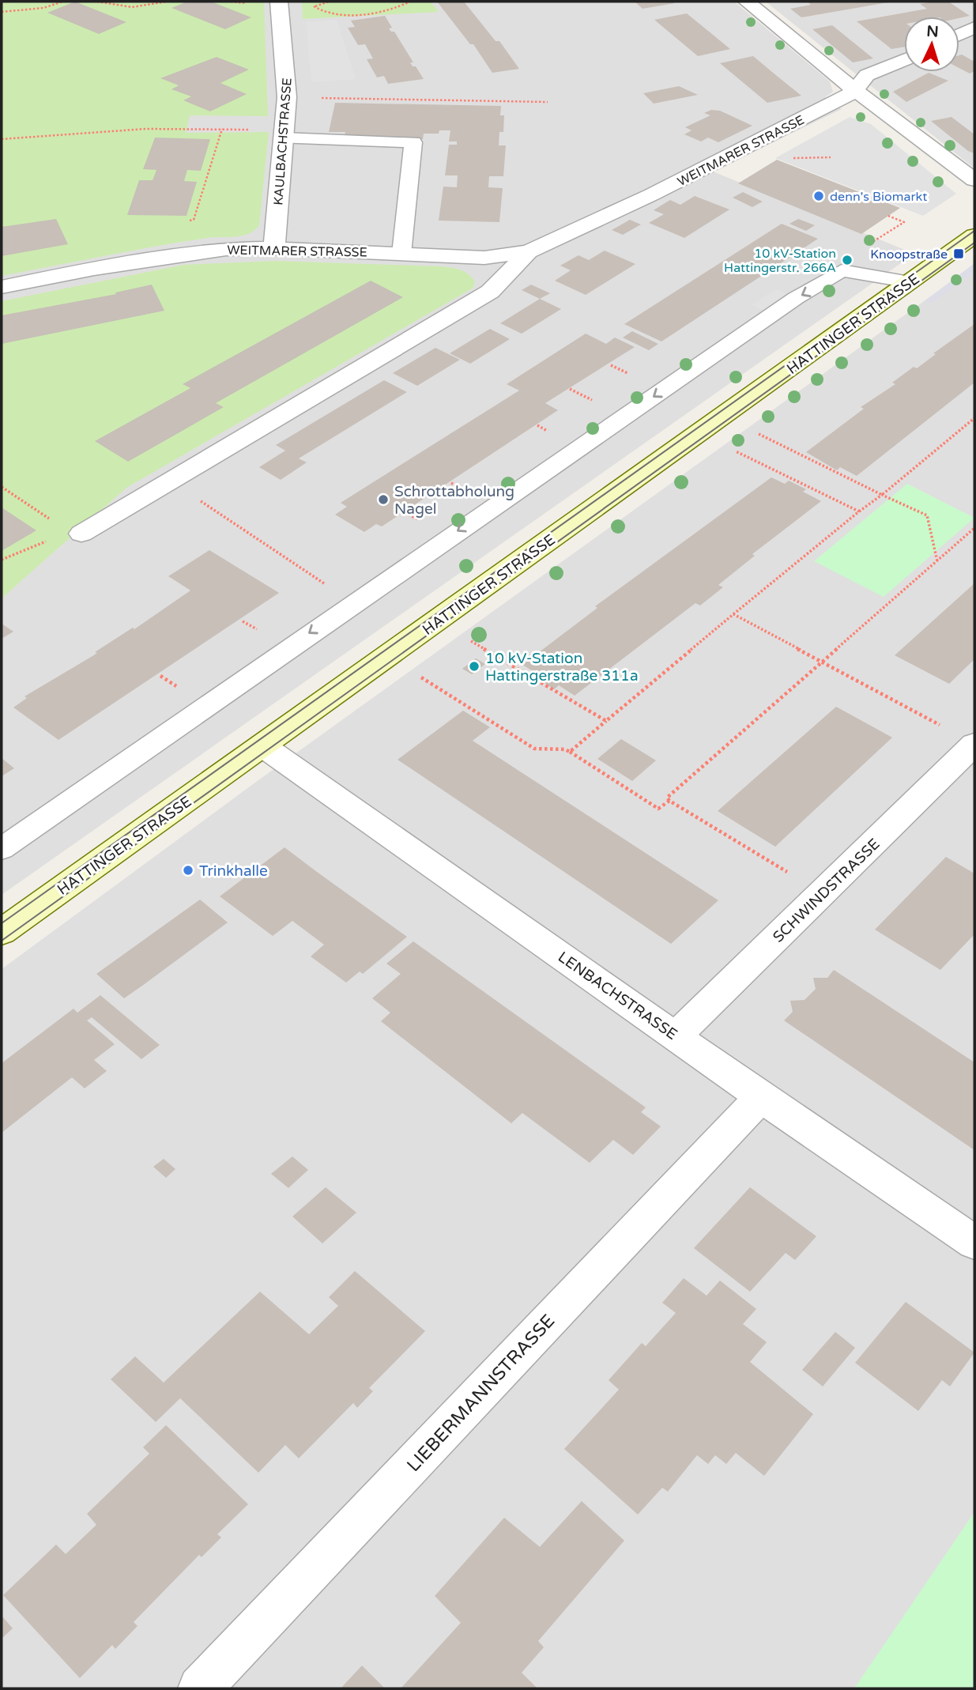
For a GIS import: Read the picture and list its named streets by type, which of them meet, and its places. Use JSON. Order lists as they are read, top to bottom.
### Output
{
  "streets": {
    "main road": ["HATTINGER STRASSE"],
    "street": [
      "KAULBACHSTRASSE",
      "WEITMARER STRASSE",
      "SCHWINDSTRASSE",
      "LENBACHSTRASSE",
      "LIEBERMANNSTRASSE"
    ]
  },
  "crossings": [
    ["KAULBACHSTRASSE", "WEITMARER STRASSE"],
    ["HATTINGER STRASSE", "LENBACHSTRASSE"],
    ["SCHWINDSTRASSE", "LENBACHSTRASSE"],
    ["LENBACHSTRASSE", "LIEBERMANNSTRASSE"]
  ],
  "places": {
    "other": [
      "denn's Biomarkt",
      "10 kV-Station Hattingerstr. 266A",
      "Schrottabholung Nagel",
      "10 kV-Station Hattingerstraße 311a",
      "Trinkhalle"
    ],
    "transit": ["Knoopstraße"]
  },
  "north": "top"
}
